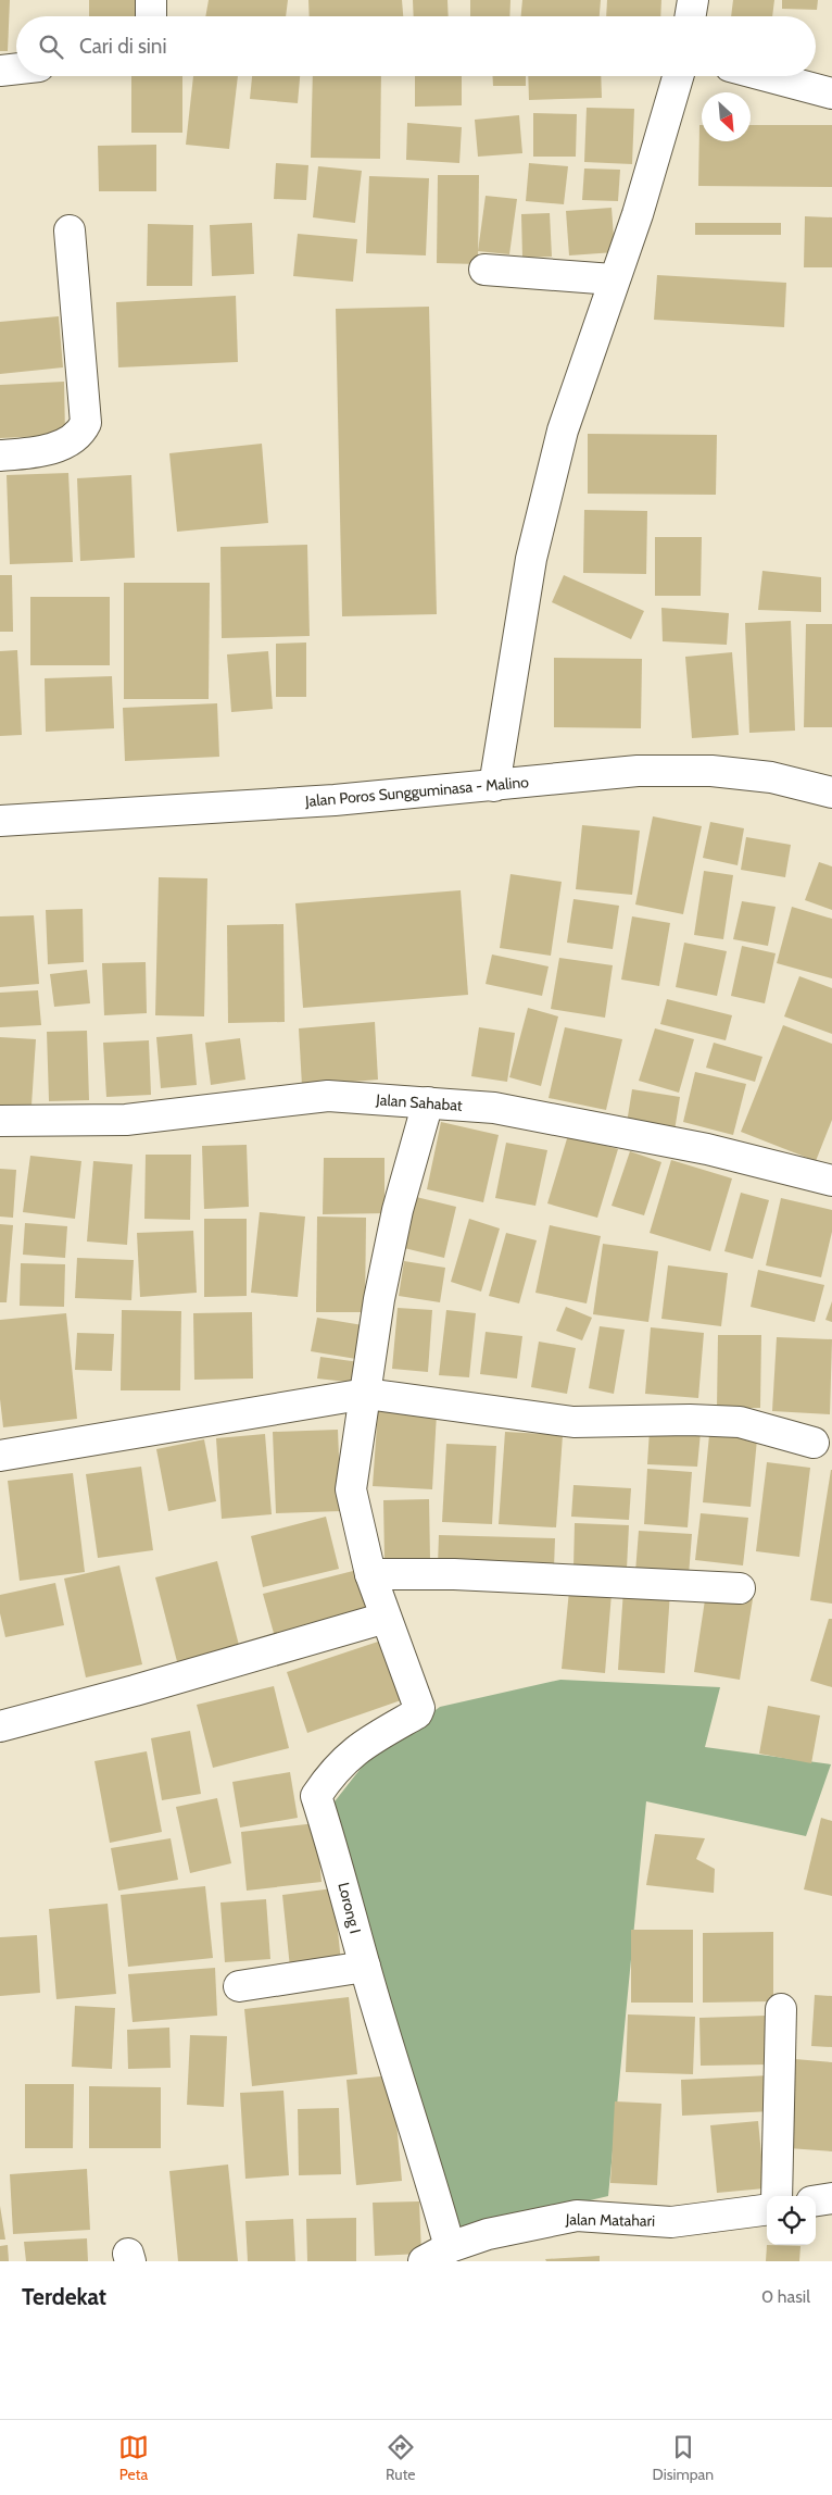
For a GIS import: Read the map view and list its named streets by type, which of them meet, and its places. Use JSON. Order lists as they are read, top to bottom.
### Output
{
  "streets": {
    "street": [
      "Jalan Poros Sungguminasa - Malino",
      "Jalan Sahabat",
      "Lorong I",
      "Jalan Matahari"
    ]
  },
  "crossings": [
    ["Lorong I", "Jalan Matahari"]
  ],
  "north": "bottom right",
  "page": {
    "search": "Cari di sini",
    "heading": ["Terdekat", "0 hasil"],
    "nav": ["Peta", "Rute", "Disimpan"]
  }
}
